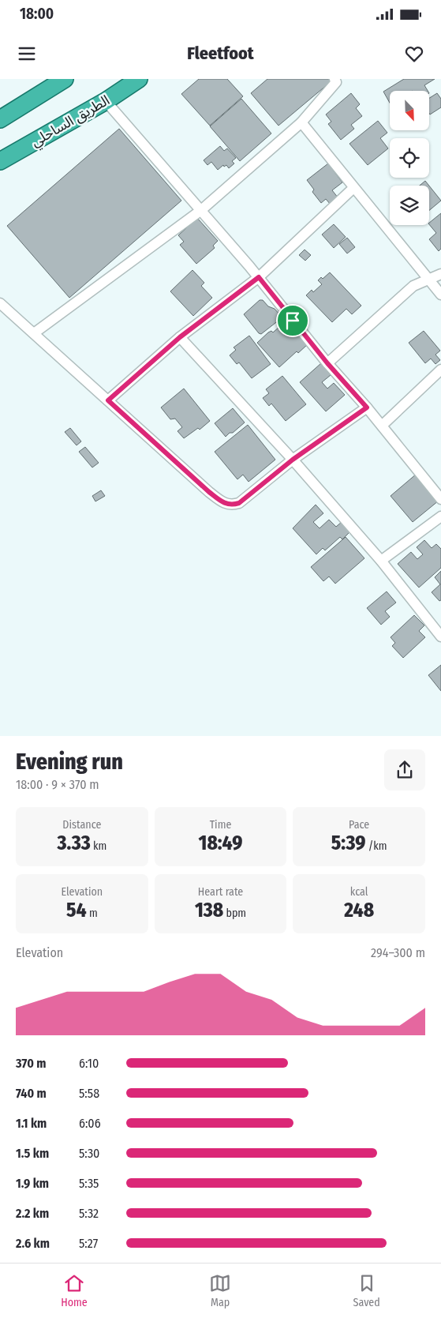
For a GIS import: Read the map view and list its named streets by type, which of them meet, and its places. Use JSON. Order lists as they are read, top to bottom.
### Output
{
  "streets": {
    "highway": ["الطريق الساحلي"]
  },
  "north": "bottom right",
  "page": {
    "status": "18:00",
    "header": "Fleetfoot",
    "heading": ["Evening run", "18:00 · 9 × 370 m"],
    "stats": [
      ["Distance", "3.33 km"],
      ["Time", "18:49"],
      ["Pace", "5:39 /km"],
      ["Elevation", "54 m"],
      ["Heart rate", "138 bpm"],
      ["kcal", "248"]
    ],
    "chart": ["Elevation", "294–300 m"],
    "list": [
      {
        "name": "370 m",
        "note": "6:10"
      },
      {
        "name": "740 m",
        "note": "5:58"
      },
      {
        "name": "1.1 km",
        "note": "6:06"
      },
      {
        "name": "1.5 km",
        "note": "5:30"
      },
      {
        "name": "1.9 km",
        "note": "5:35"
      },
      {
        "name": "2.2 km",
        "note": "5:32"
      },
      {
        "name": "2.6 km",
        "note": "5:27"
      }
    ],
    "tabs": ["Home", "Map", "Saved"]
  }
}
